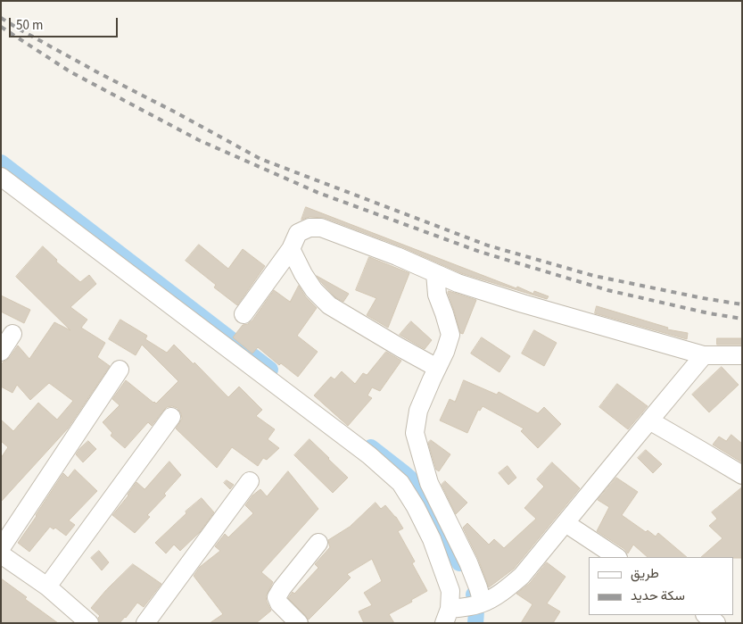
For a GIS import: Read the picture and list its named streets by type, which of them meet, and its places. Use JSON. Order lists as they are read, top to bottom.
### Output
{
  "legend": ["طريق", "سكة حديد"],
  "scale_bar": "50 m"
}
